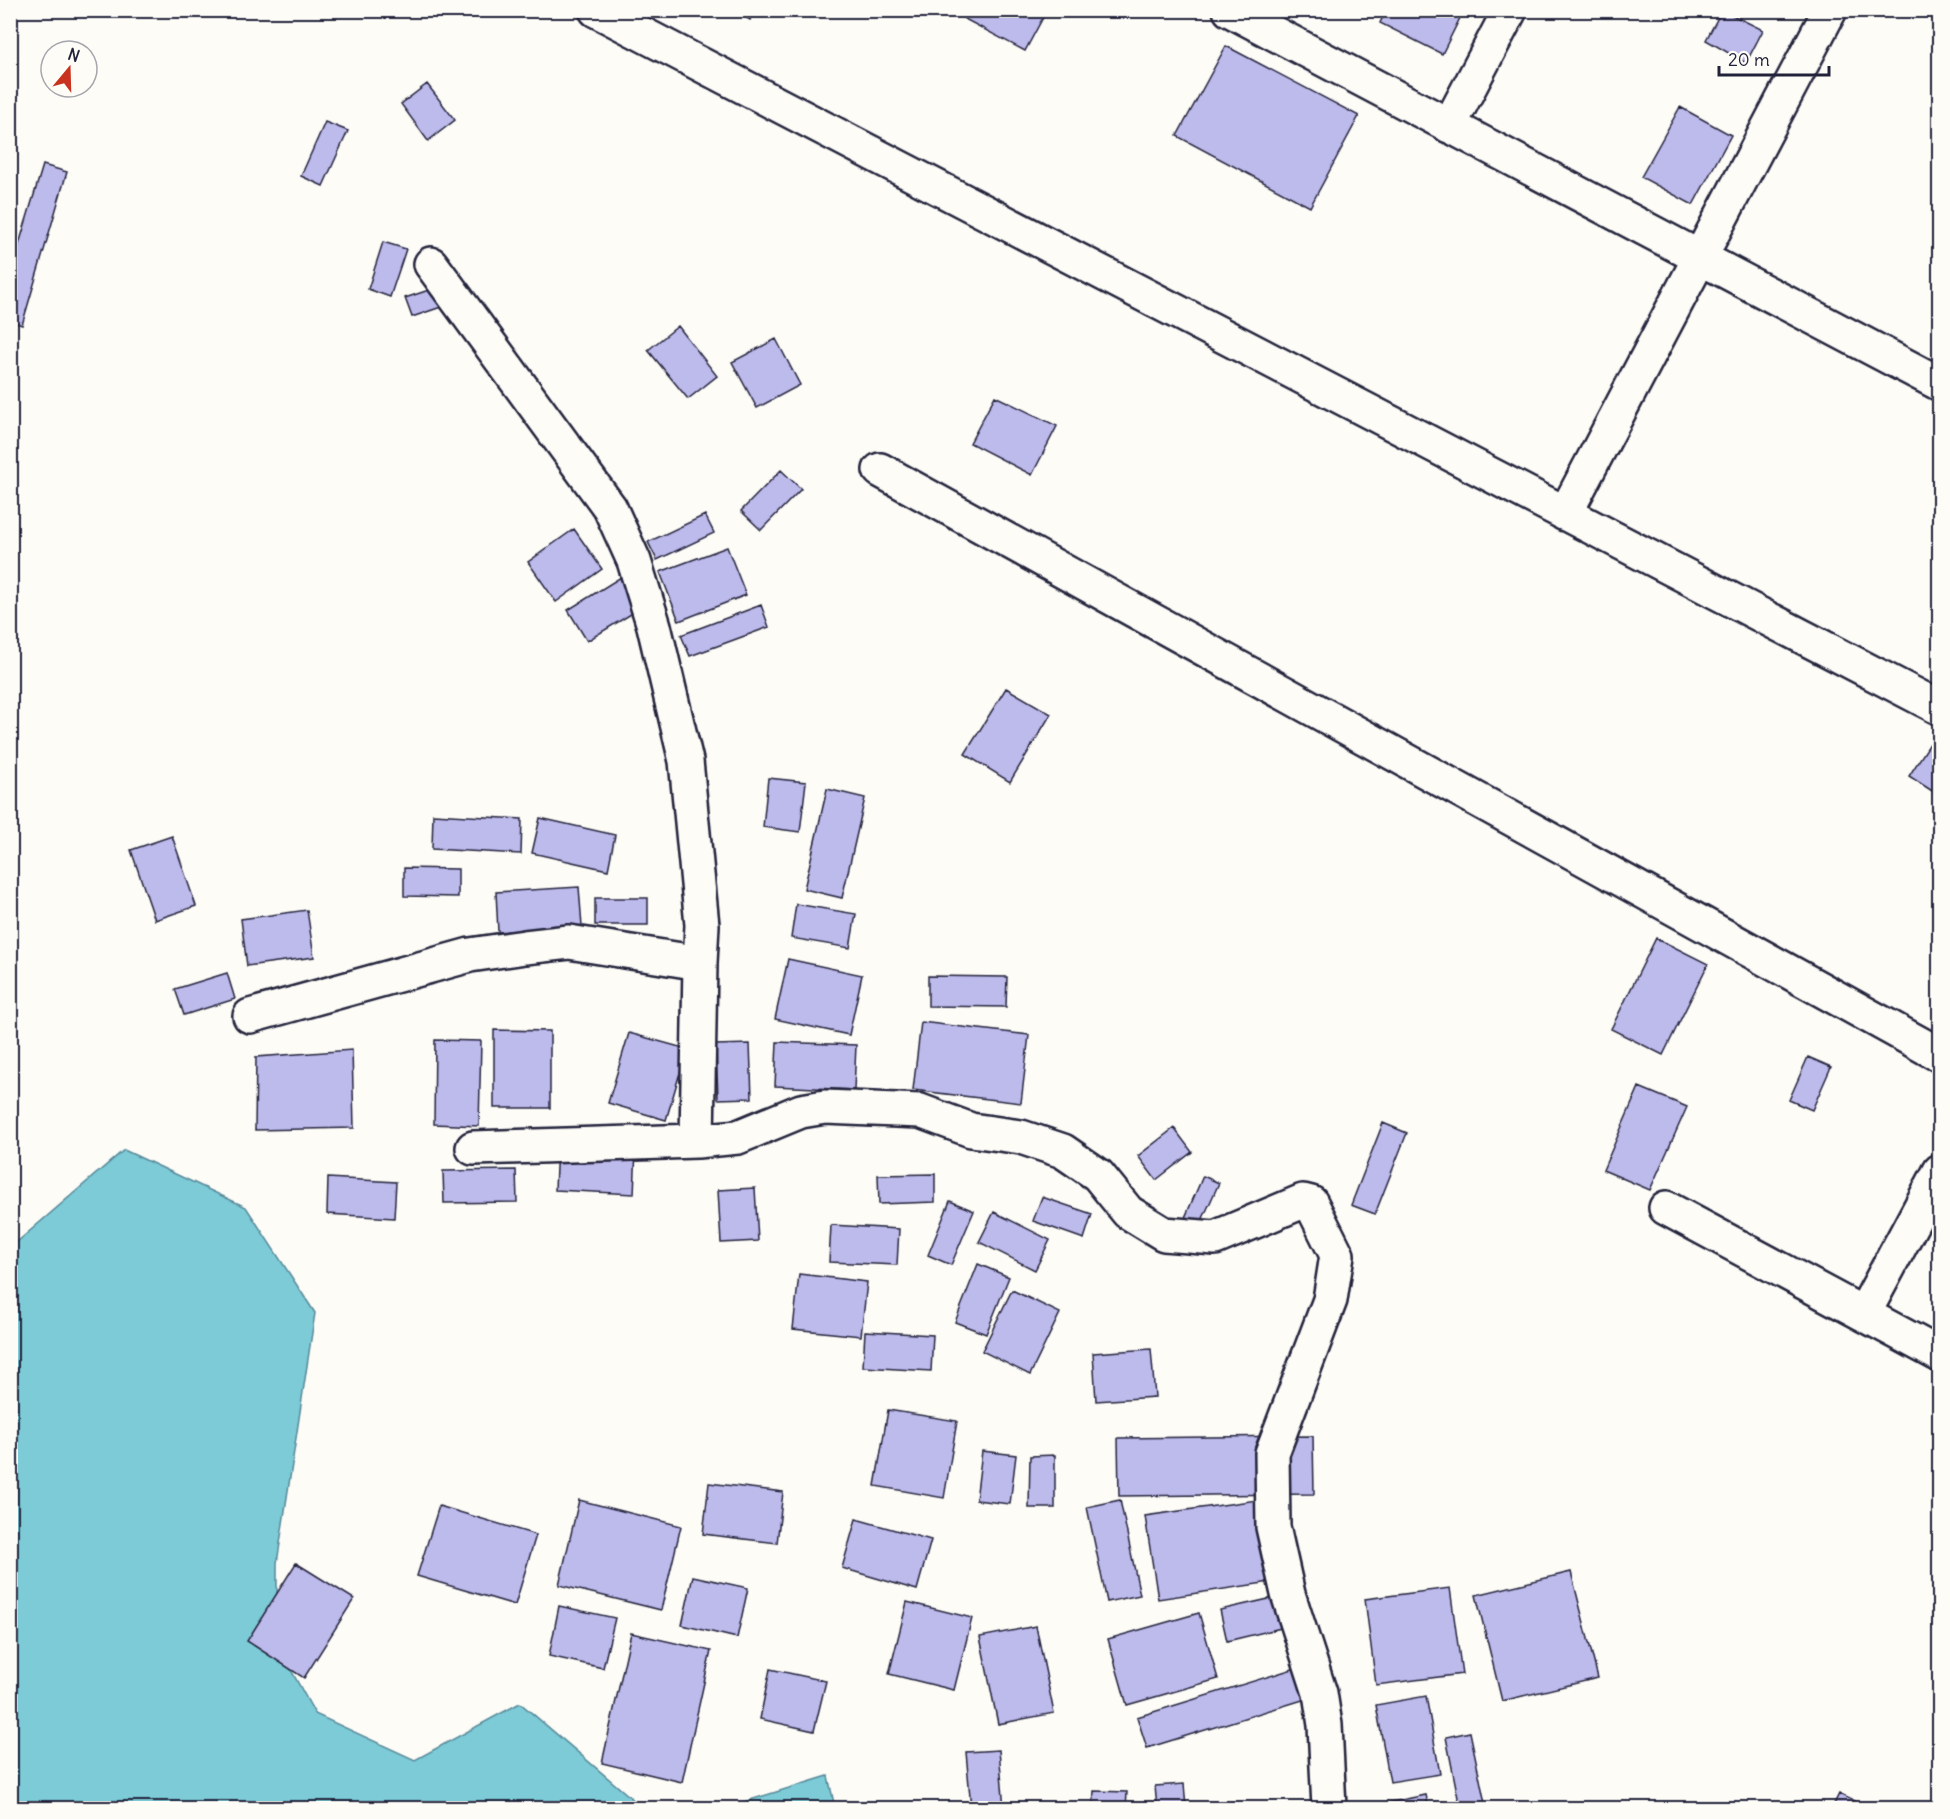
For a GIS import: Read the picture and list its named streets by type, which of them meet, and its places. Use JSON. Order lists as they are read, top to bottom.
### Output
{
  "scale_bar": "20 m",
  "north": "top"
}
